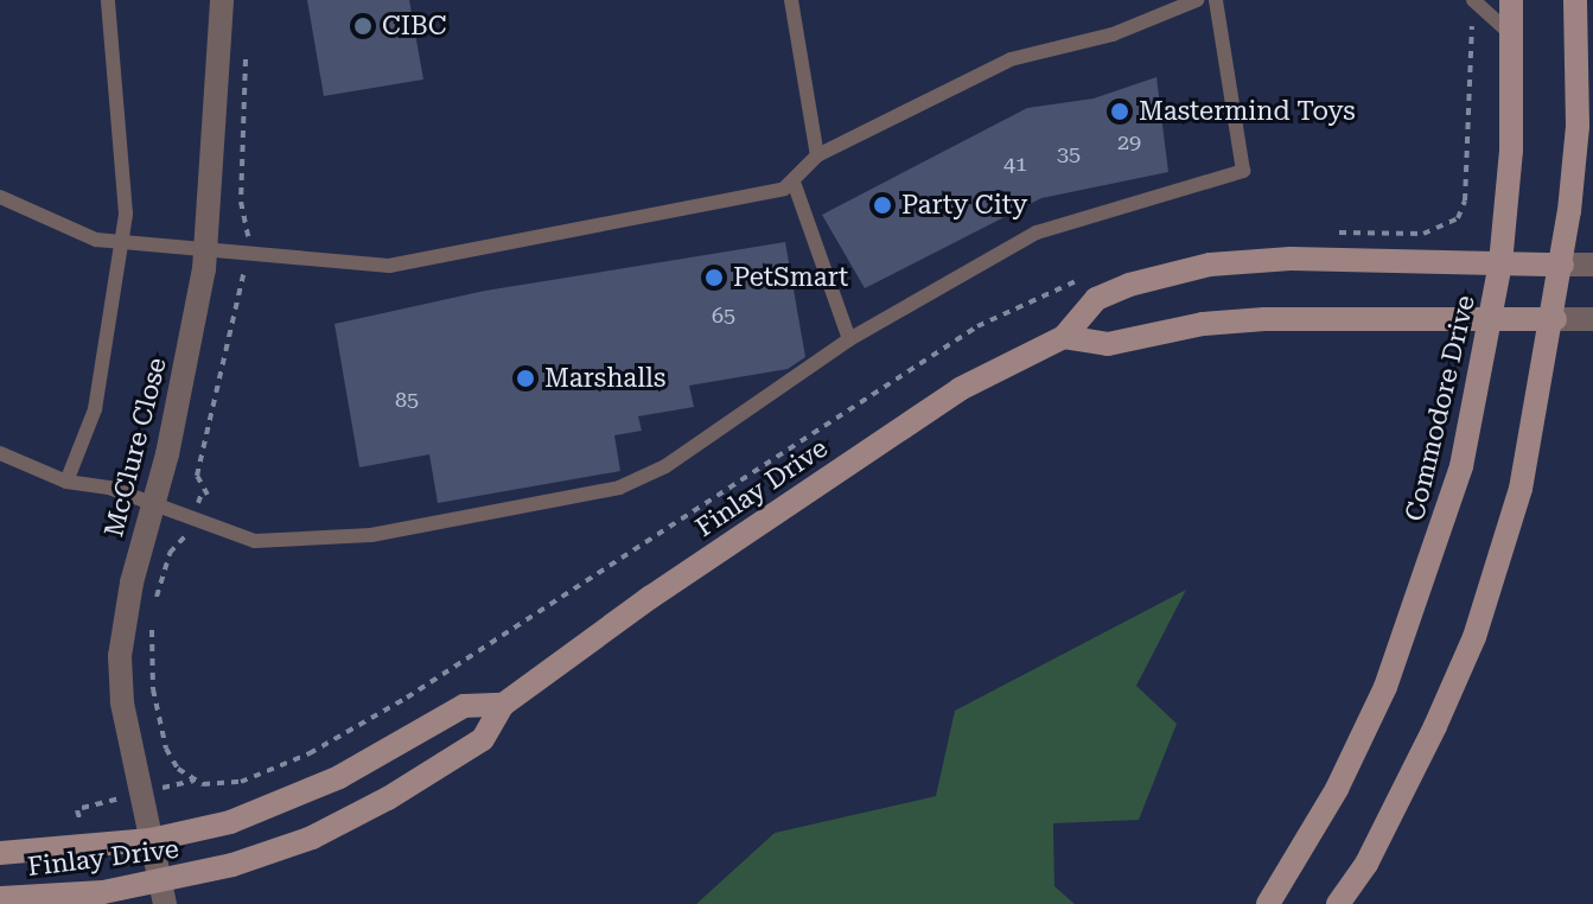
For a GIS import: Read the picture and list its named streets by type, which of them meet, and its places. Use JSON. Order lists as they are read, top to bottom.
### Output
{
  "streets": {
    "street": ["Commodore Drive", "McClure Close", "Finlay Drive"]
  },
  "crossings": [
    ["Commodore Drive", "Finlay Drive"],
    ["McClure Close", "Finlay Drive"]
  ],
  "places": [
    "CIBC",
    "Mastermind Toys",
    "Party City",
    "PetSmart",
    "Marshalls"
  ],
  "house_numbers": [
    "29",
    "35",
    "41",
    "65",
    "85"
  ]
}
